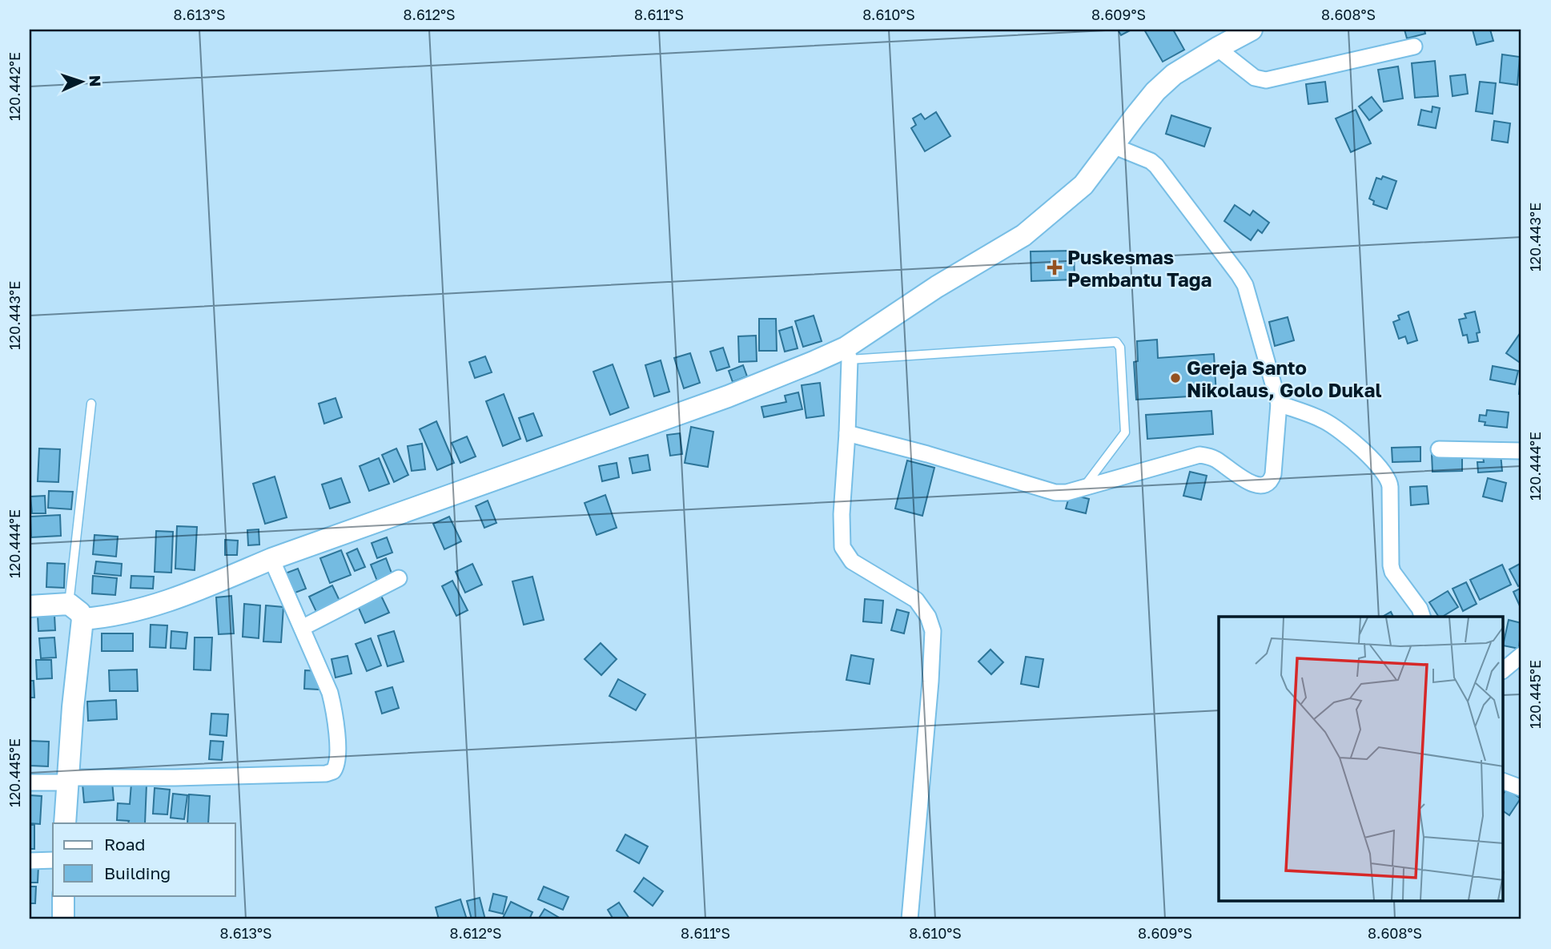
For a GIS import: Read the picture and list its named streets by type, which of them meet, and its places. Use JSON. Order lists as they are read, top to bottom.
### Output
{
  "places": {
    "health": ["Puskesmas Pembantu Taga"],
    "other": ["Gereja Santo Nikolaus, Golo Dukal"]
  },
  "legend": ["Road", "Building"],
  "north": "right",
  "coordinates": [
    "8.613°S",
    "8.612°S",
    "8.611°S",
    "8.610°S",
    "8.609°S",
    "8.608°S",
    "120.442°E",
    "120.443°E",
    "120.444°E",
    "120.445°E"
  ]
}
